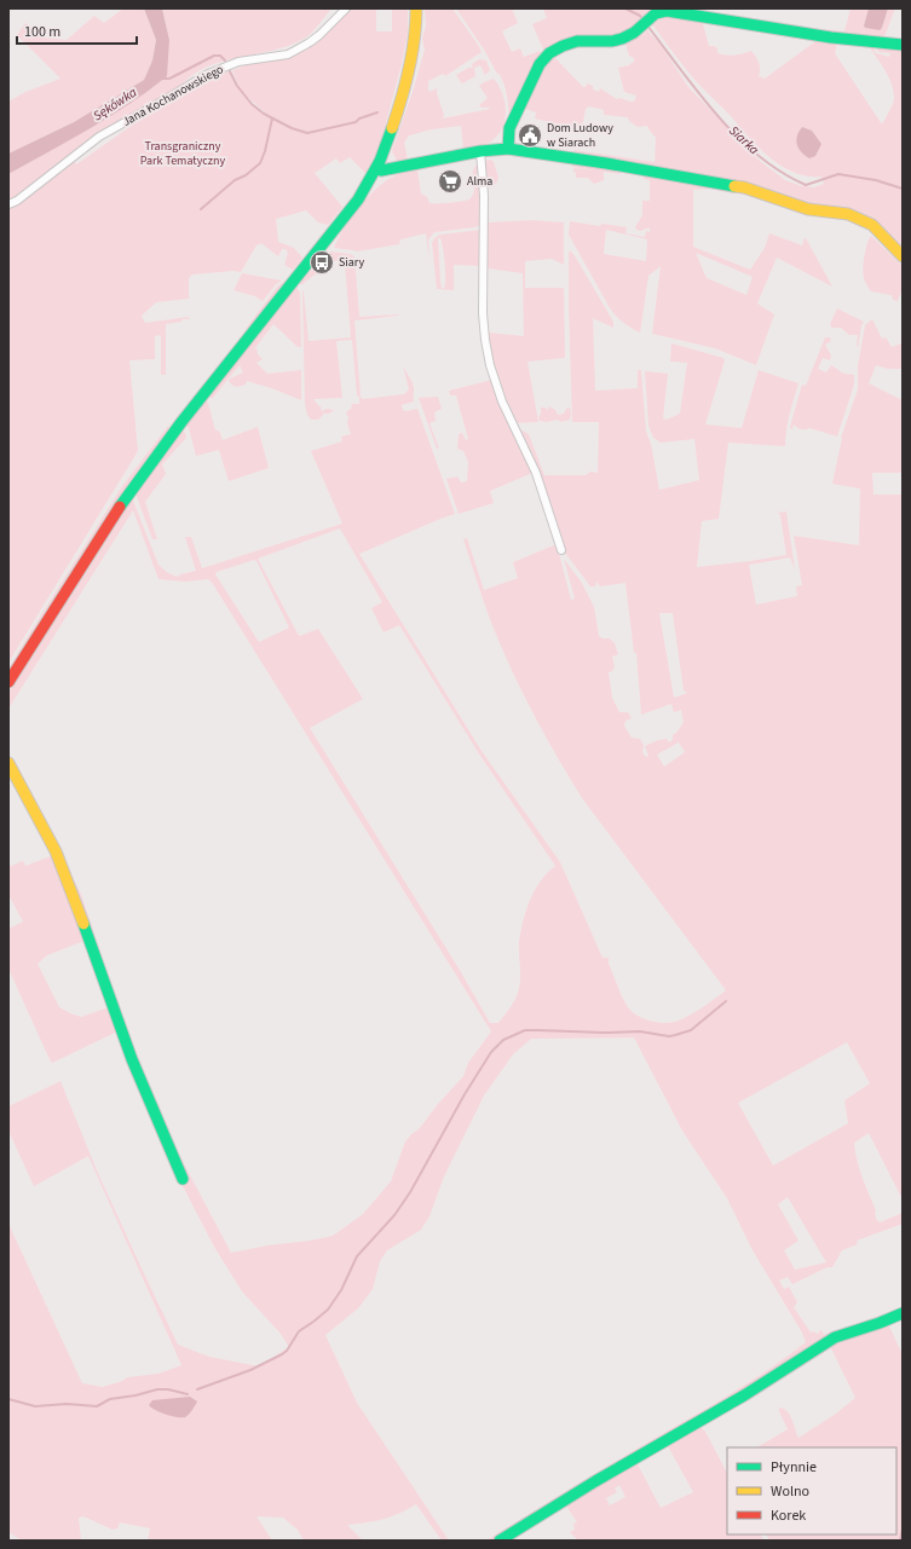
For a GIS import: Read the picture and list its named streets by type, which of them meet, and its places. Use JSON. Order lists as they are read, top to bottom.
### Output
{
  "streets": {
    "street": ["Jana Kochanowskiego"]
  },
  "water": ["Sękówka", "Siarka"],
  "parks": ["Transgraniczny Park Tematyczny"],
  "places": {
    "public building": ["Dom Ludowy w Siarach"],
    "supermarket": ["Alma"],
    "bus stop": ["Siary"]
  },
  "legend": ["Płynnie", "Wolno", "Korek"],
  "scale_bar": "100 m"
}
